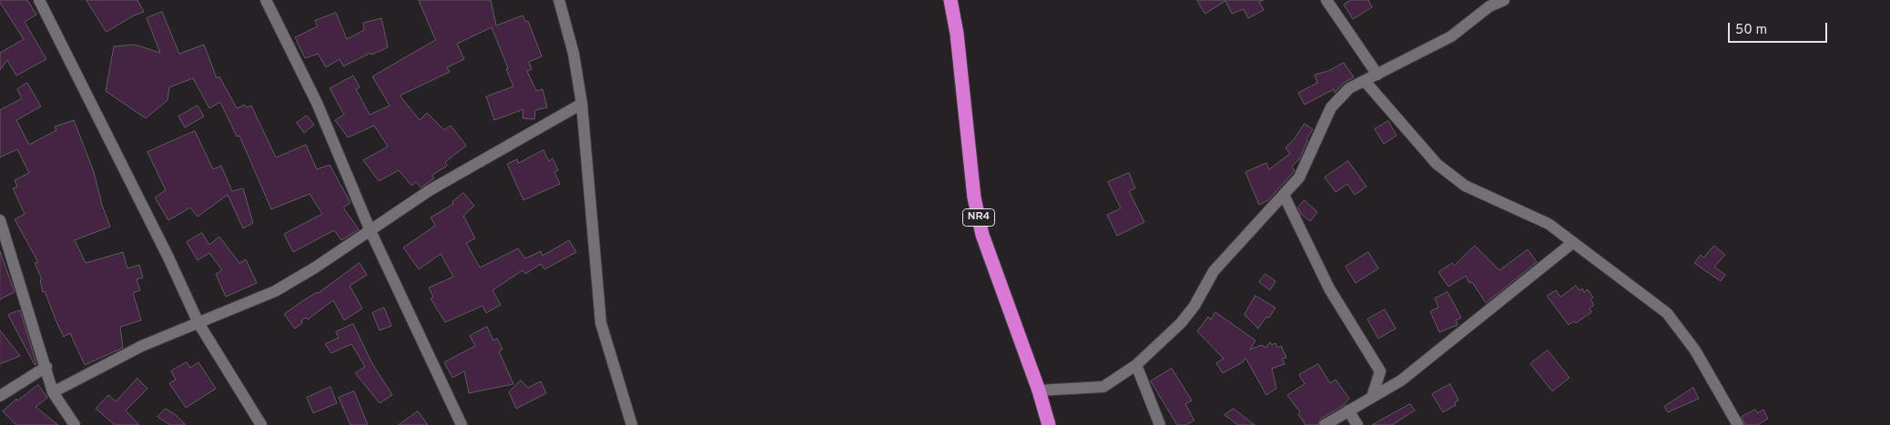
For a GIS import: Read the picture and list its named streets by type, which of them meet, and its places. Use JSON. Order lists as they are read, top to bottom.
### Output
{
  "streets": {
    "highway": ["NR4"]
  },
  "scale_bar": "50 m"
}
